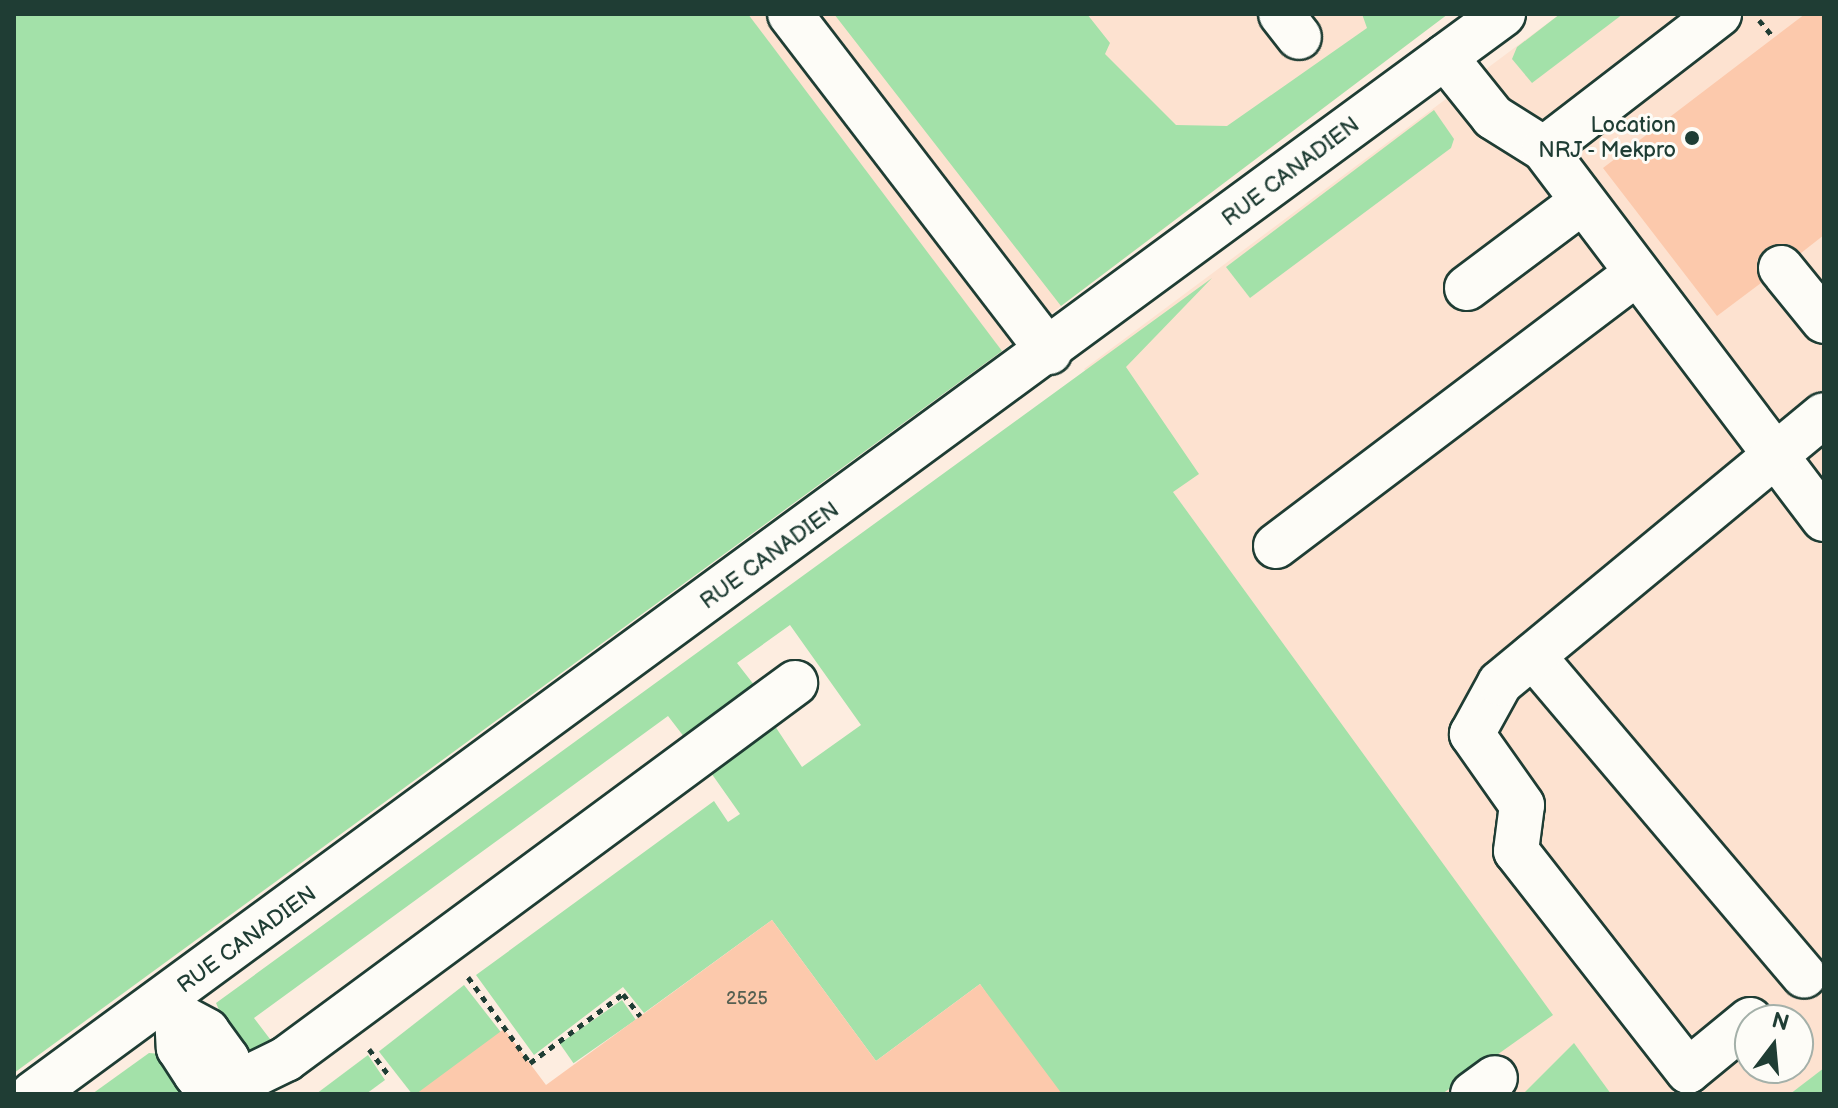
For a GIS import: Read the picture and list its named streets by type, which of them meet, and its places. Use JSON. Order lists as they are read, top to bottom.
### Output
{
  "streets": {
    "street": ["RUE CANADIEN"]
  },
  "places": ["Location NRJ - Mekpro"],
  "house_numbers": ["2525"],
  "north": "top"
}
